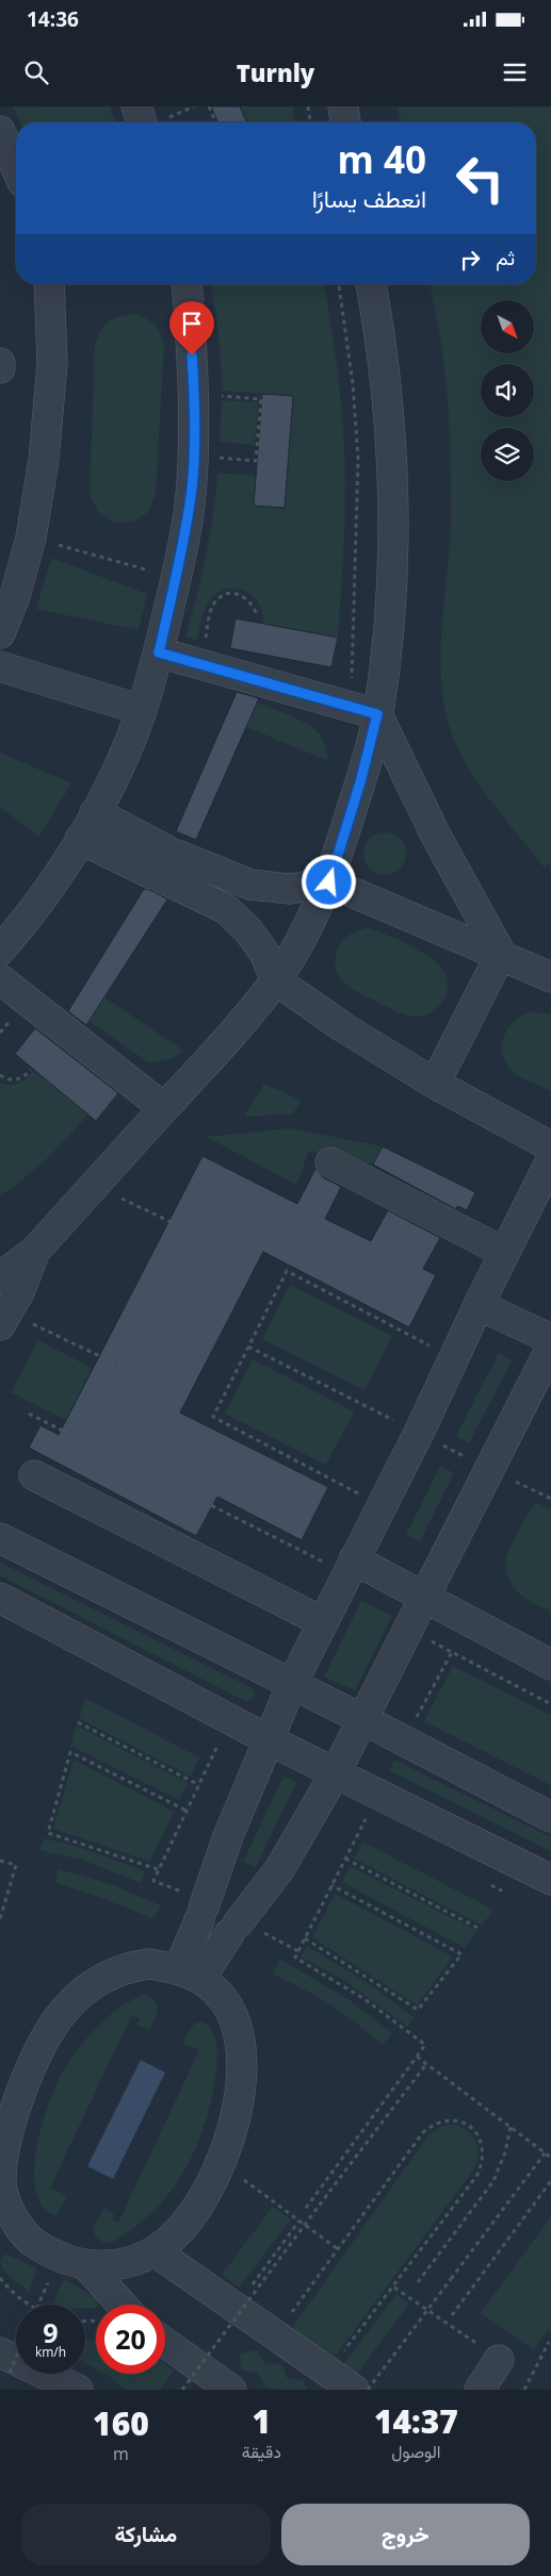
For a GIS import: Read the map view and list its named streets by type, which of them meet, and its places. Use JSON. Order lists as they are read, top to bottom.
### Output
{
  "north": "bottom right",
  "page": {
    "status": "14:36",
    "header": "Turnly",
    "turn": ["40 m", "انعطف يسارًا"],
    "then": "ثم",
    "speed": "9 km/h",
    "limit": "20",
    "eta": [
      "14:37",
      "الوصول",
      "1",
      "دقيقة",
      "160",
      "m"
    ],
    "buttons": ["خروج", "مشاركة"]
  }
}
